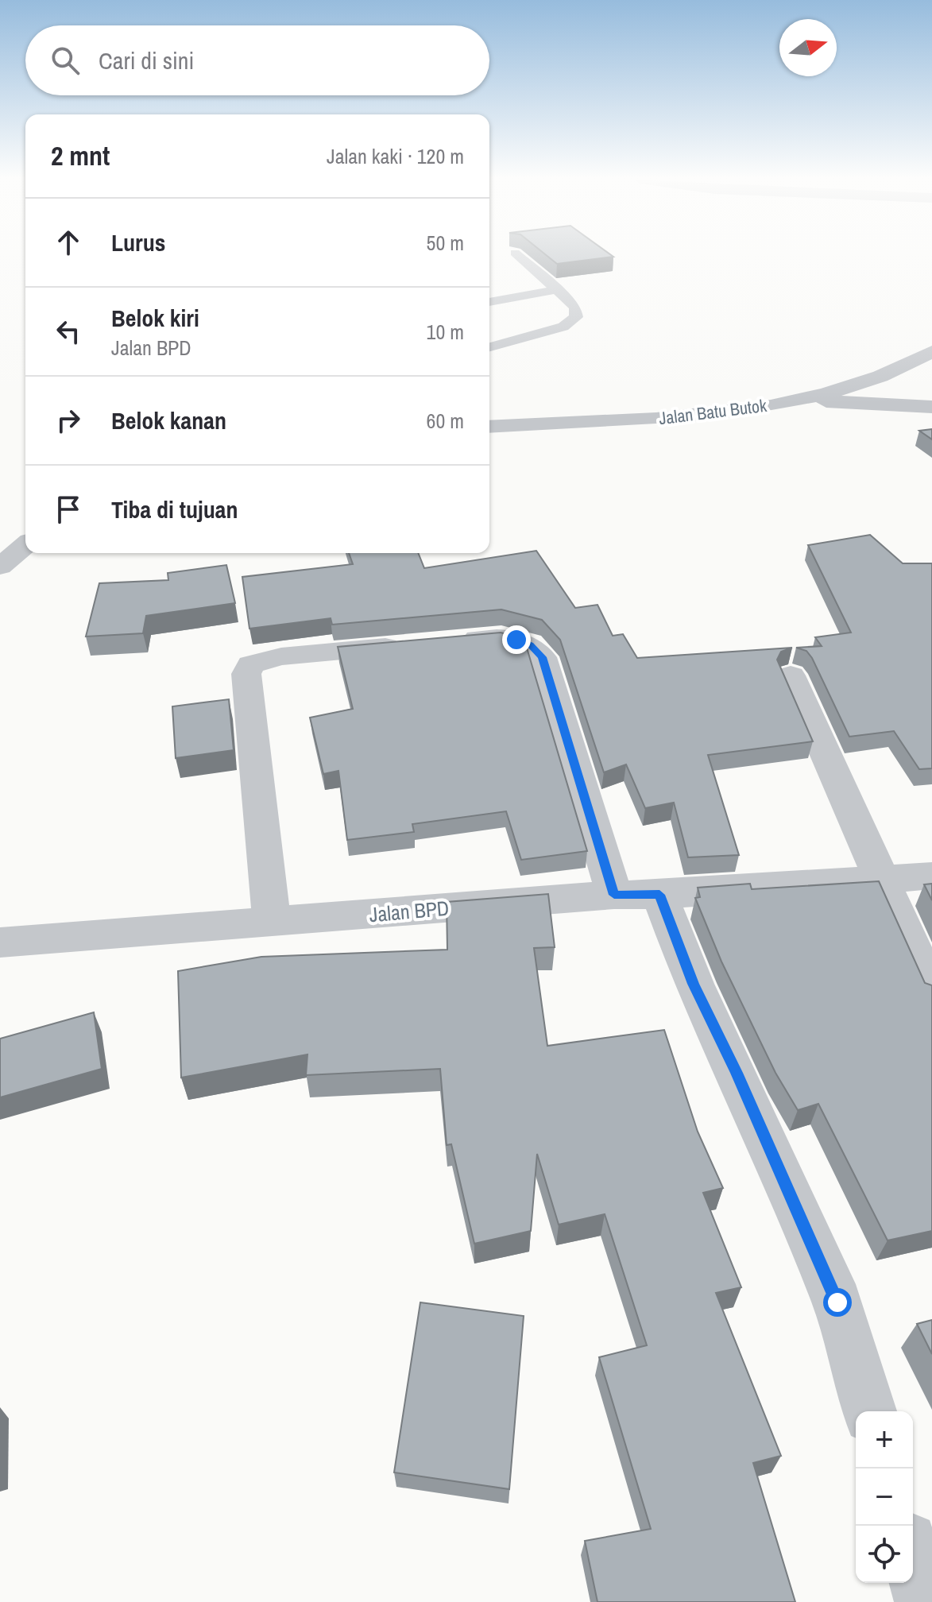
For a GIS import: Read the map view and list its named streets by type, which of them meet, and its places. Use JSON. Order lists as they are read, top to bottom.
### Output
{
  "streets": {
    "street": ["Jalan Batu Butok", "Jalan BPD"]
  },
  "north": "right",
  "page": {
    "search": "Cari di sini",
    "heading": ["2 mnt", "Jalan kaki · 120 m"],
    "list": [
      ["Lurus", "50 m"],
      ["Belok kiri", "Jalan BPD", "10 m"],
      ["Belok kanan", "60 m"],
      "Tiba di tujuan"
    ],
    "map_buttons": ["+", "−"]
  }
}
